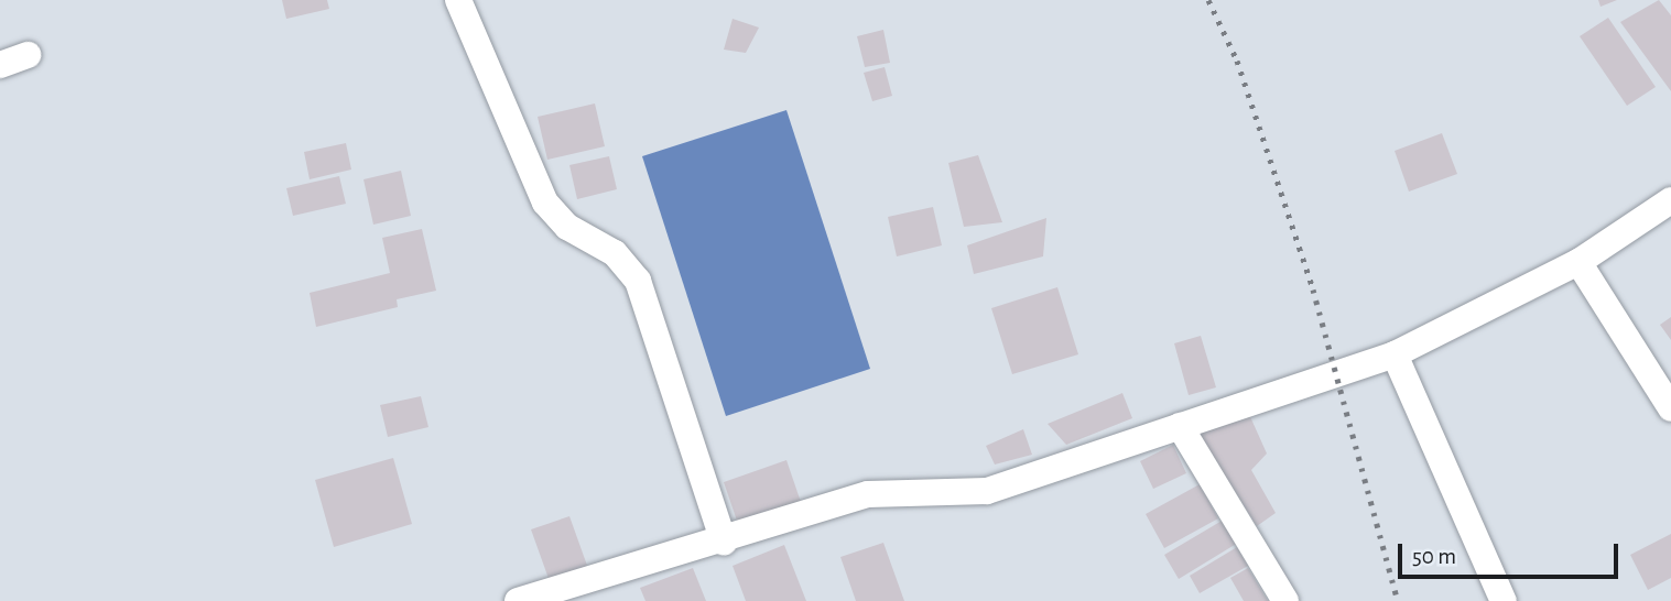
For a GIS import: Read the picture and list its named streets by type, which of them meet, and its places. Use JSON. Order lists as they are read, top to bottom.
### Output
{
  "scale_bar": "50 m"
}
